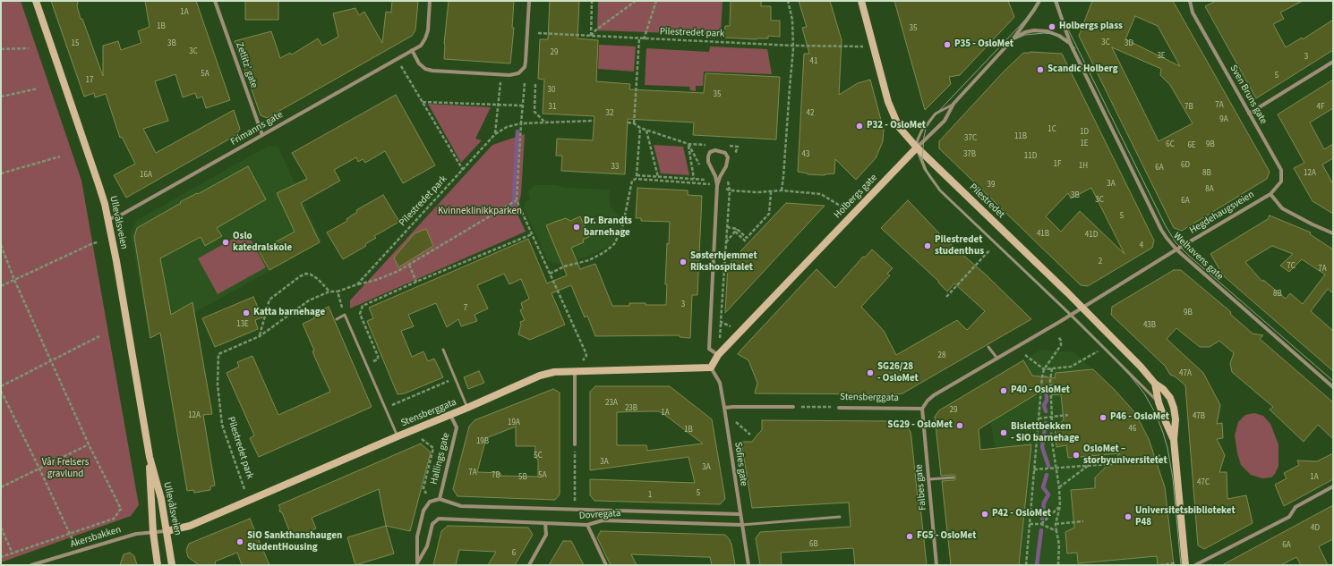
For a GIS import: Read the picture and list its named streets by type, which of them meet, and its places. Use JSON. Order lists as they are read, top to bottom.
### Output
{
  "streets": {
    "main road": [
      "Holbergs gate",
      "Pilestredet",
      "Ullevålsveien",
      "Stensberggata"
    ],
    "street": [
      "Zetlitz’ gate",
      "Sven Bruns gate",
      "Frimanns gate",
      "Hegdehaugsveien",
      "Welhavens gate",
      "Hallings gate",
      "Sofies gate",
      "Falbes gate",
      "Dovregata",
      "Akersbakken"
    ],
    "path": ["Pilestredet park"]
  },
  "crossings": [
    ["Zetlitz’ gate", "Frimanns gate"],
    ["Sven Bruns gate", "Hegdehaugsveien"],
    ["Frimanns gate", "Ullevålsveien"],
    ["Holbergs gate", "Pilestredet"],
    ["Holbergs gate", "Stensberggata"],
    ["Holbergs gate", "Sofies gate"],
    ["Pilestredet", "Hegdehaugsveien"],
    ["Hegdehaugsveien", "Welhavens gate"],
    ["Ullevålsveien", "Stensberggata"],
    ["Ullevålsveien", "Akersbakken"],
    ["Stensberggata", "Hallings gate"],
    ["Stensberggata", "Sofies gate"],
    ["Stensberggata", "Falbes gate"],
    ["Stensberggata", "Akersbakken"],
    ["Hallings gate", "Dovregata"],
    ["Sofies gate", "Dovregata"]
  ],
  "parks": ["Kvinneklinikkparken", "Vår Frelsers gravlund"],
  "places": [
    "Holbergs plass",
    "P35 - OsloMet",
    "Scandic Holberg",
    "P32 - OsloMet",
    "Dr. Brandts barnehage",
    "Oslo katedralskole",
    "Pilestredet studenthus",
    "Søsterhjemmet Rikshospitalet",
    "Katta barnehage",
    "SG26/28 - OsloMet",
    "P40 - OsloMet",
    "P46 - OsloMet",
    "SG29 - OsloMet",
    "Bislettbekken - SiO barnehage",
    "OsloMet – storbyuniversitetet",
    "P42 - OsloMet",
    "Universitetsbiblioteket P48",
    "FG5 - OsloMet",
    "SiO Sankthanshaugen StudentHousing"
  ],
  "house_numbers": [
    "1A",
    "1B",
    "35",
    "3C",
    "15",
    "3B",
    "3D",
    "3C",
    "29",
    "3E",
    "3",
    "41",
    "5A",
    "5",
    "17",
    "30",
    "35",
    "7A",
    "31",
    "7B",
    "4F",
    "32",
    "42",
    "9A",
    "1C",
    "1D",
    "11B",
    "37C",
    "1E",
    "6C",
    "9B",
    "6E",
    "43",
    "37B",
    "11D",
    "1F",
    "6D",
    "1H",
    "33",
    "6A",
    "8B",
    "12A",
    "16A",
    "3A",
    "39",
    "8A",
    "3B",
    "3C",
    "6A",
    "5",
    "41B",
    "41D",
    "4",
    "2",
    "7C",
    "7A",
    "8B",
    "3",
    "7",
    "9B",
    "13E",
    "43B",
    "28",
    "47A",
    "23A",
    "23B",
    "29",
    "1A",
    "12A",
    "47B",
    "19A",
    "46",
    "1B",
    "19B",
    "5C",
    "3A",
    "3A",
    "7A",
    "7B",
    "5A",
    "5B",
    "1A",
    "47C",
    "5",
    "1",
    "4D",
    "6B",
    "6A",
    "6"
  ]
}
